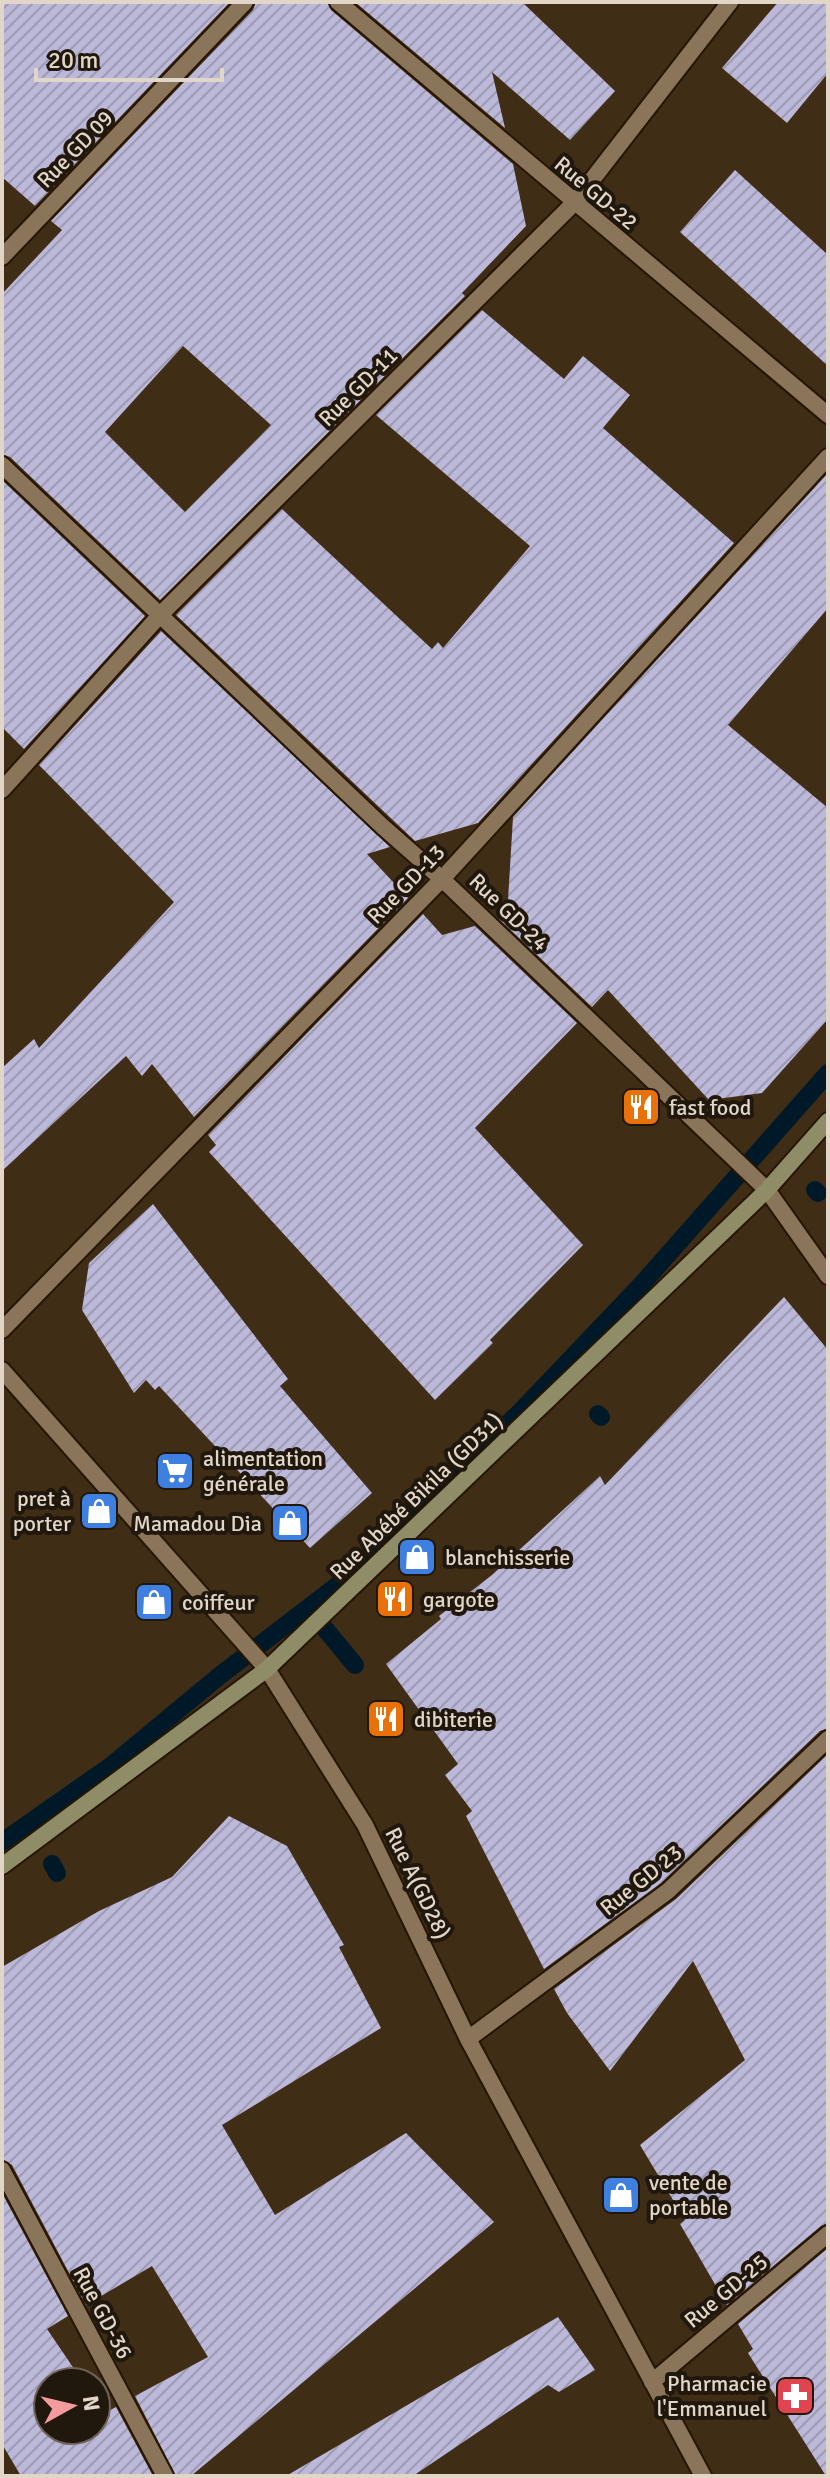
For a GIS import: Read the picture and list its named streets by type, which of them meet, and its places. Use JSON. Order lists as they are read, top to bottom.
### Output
{
  "streets": {
    "main road": ["Rue Abébé Bikila (GD31)"],
    "street": [
      "Rue GD 09",
      "Rue GD-22",
      "Rue GD-11",
      "Rue GD-13",
      "Rue GD-24",
      "Rue GD 23",
      "Rue A(GD28)",
      "Rue GD-25",
      "Rue GD-36"
    ]
  },
  "crossings": [
    ["Rue GD-22", "Rue GD-11"],
    ["Rue GD-11", "Rue GD-24"],
    ["Rue GD-13", "Rue GD-24"],
    ["Rue GD-24", "Rue Abébé Bikila (GD31)"],
    ["Rue Abébé Bikila (GD31)", "Rue A(GD28)"],
    ["Rue GD 23", "Rue A(GD28)"],
    ["Rue A(GD28)", "Rue GD-25"]
  ],
  "places": {
    "restaurant": ["fast food", "gargote", "dibiterie"],
    "supermarket": ["alimentation générale"],
    "shop": [
      "pret à porter",
      "Mamadou Dia",
      "blanchisserie",
      "coiffeur",
      "vente de portable"
    ],
    "pharmacy": ["Pharmacie l'Emmanuel"]
  },
  "scale_bar": "20 m",
  "north": "right"
}
